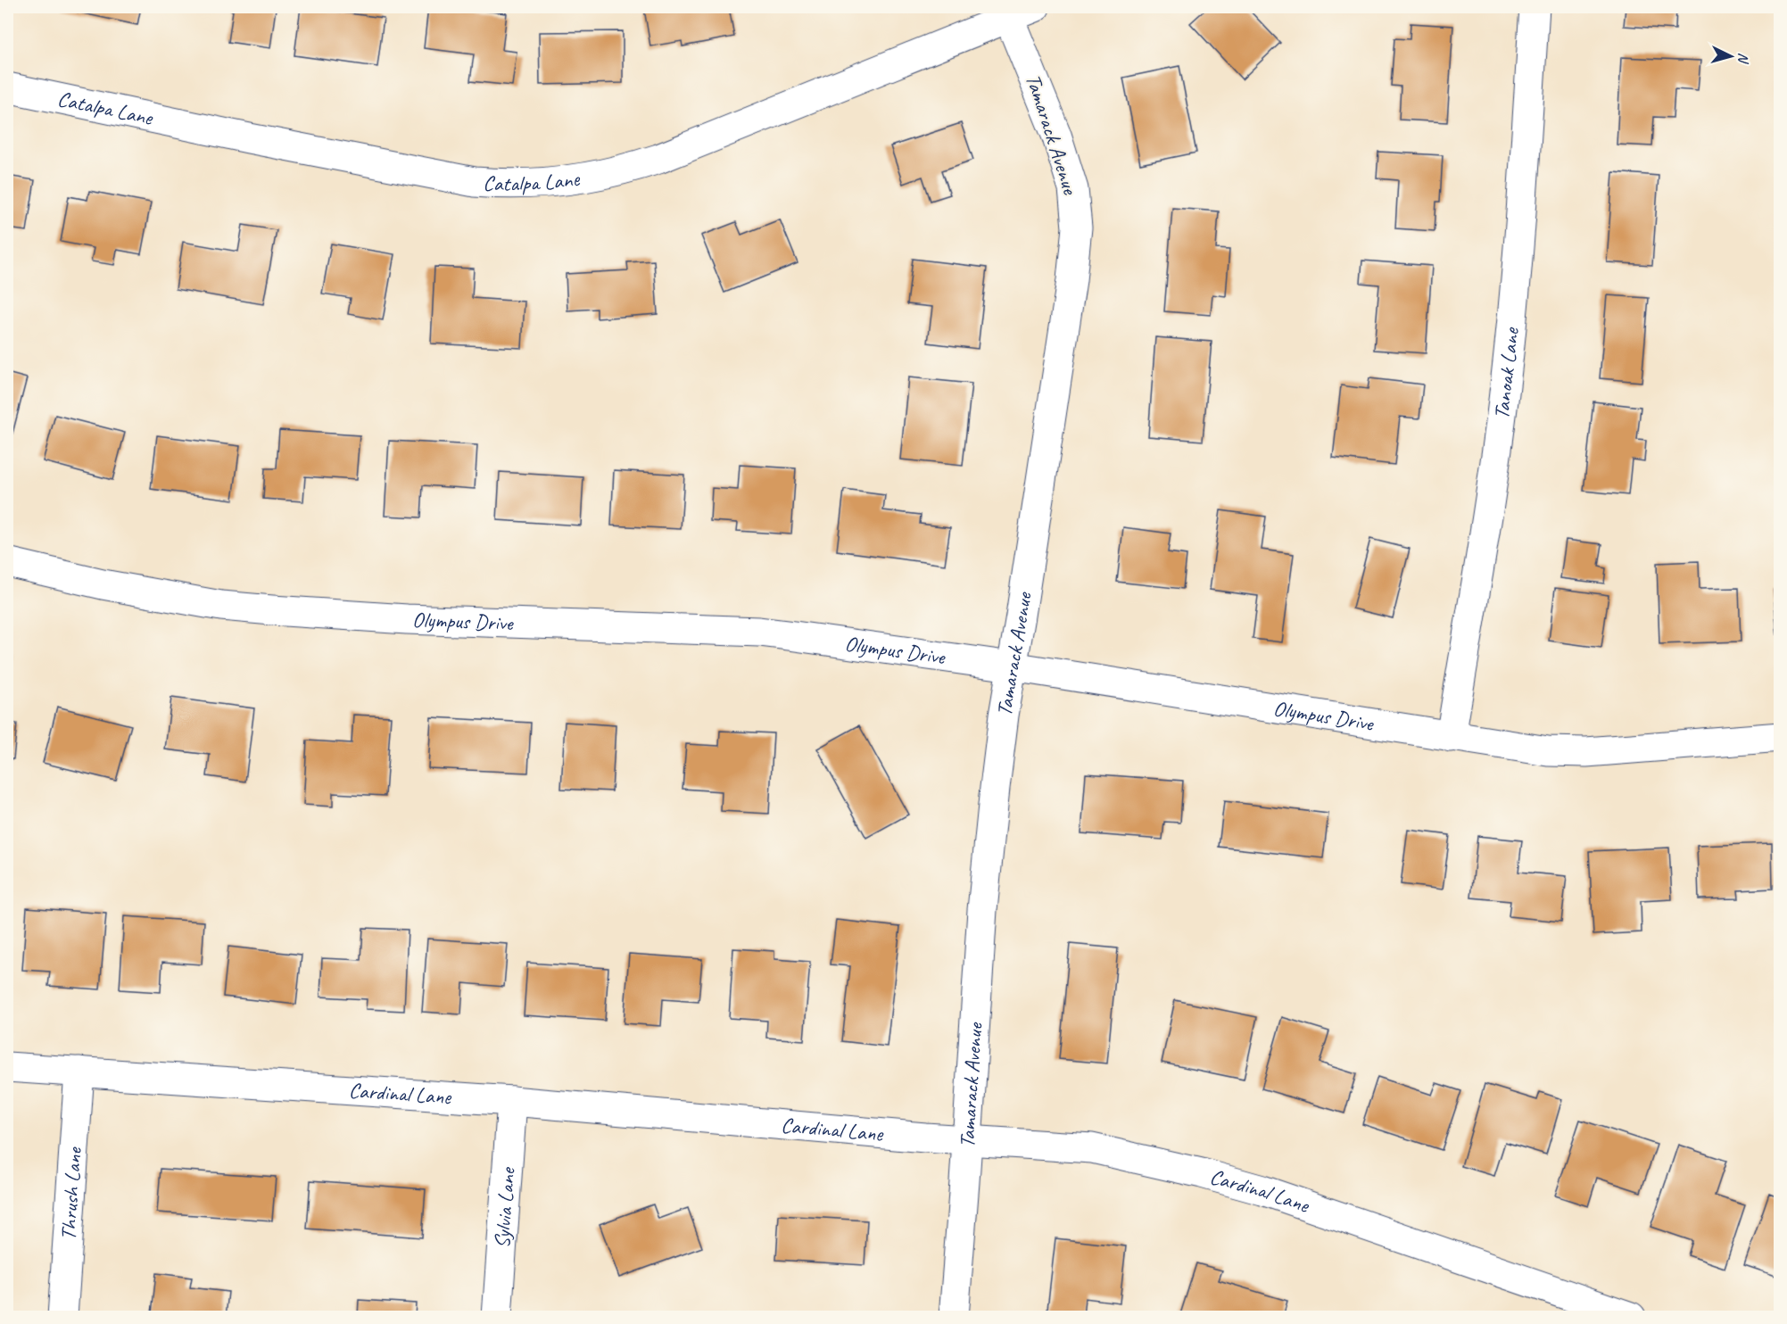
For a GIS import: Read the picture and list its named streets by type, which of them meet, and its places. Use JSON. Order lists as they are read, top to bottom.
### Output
{
  "streets": {
    "street": [
      "Catalpa Lane",
      "Tamarack Avenue",
      "Tanoak Lane",
      "Olympus Drive",
      "Cardinal Lane",
      "Thrush Lane",
      "Sylvia Lane"
    ]
  },
  "crossings": [
    ["Catalpa Lane", "Tamarack Avenue"],
    ["Tamarack Avenue", "Olympus Drive"],
    ["Tamarack Avenue", "Cardinal Lane"],
    ["Tanoak Lane", "Olympus Drive"],
    ["Cardinal Lane", "Thrush Lane"],
    ["Cardinal Lane", "Sylvia Lane"]
  ],
  "north": "right"
}
